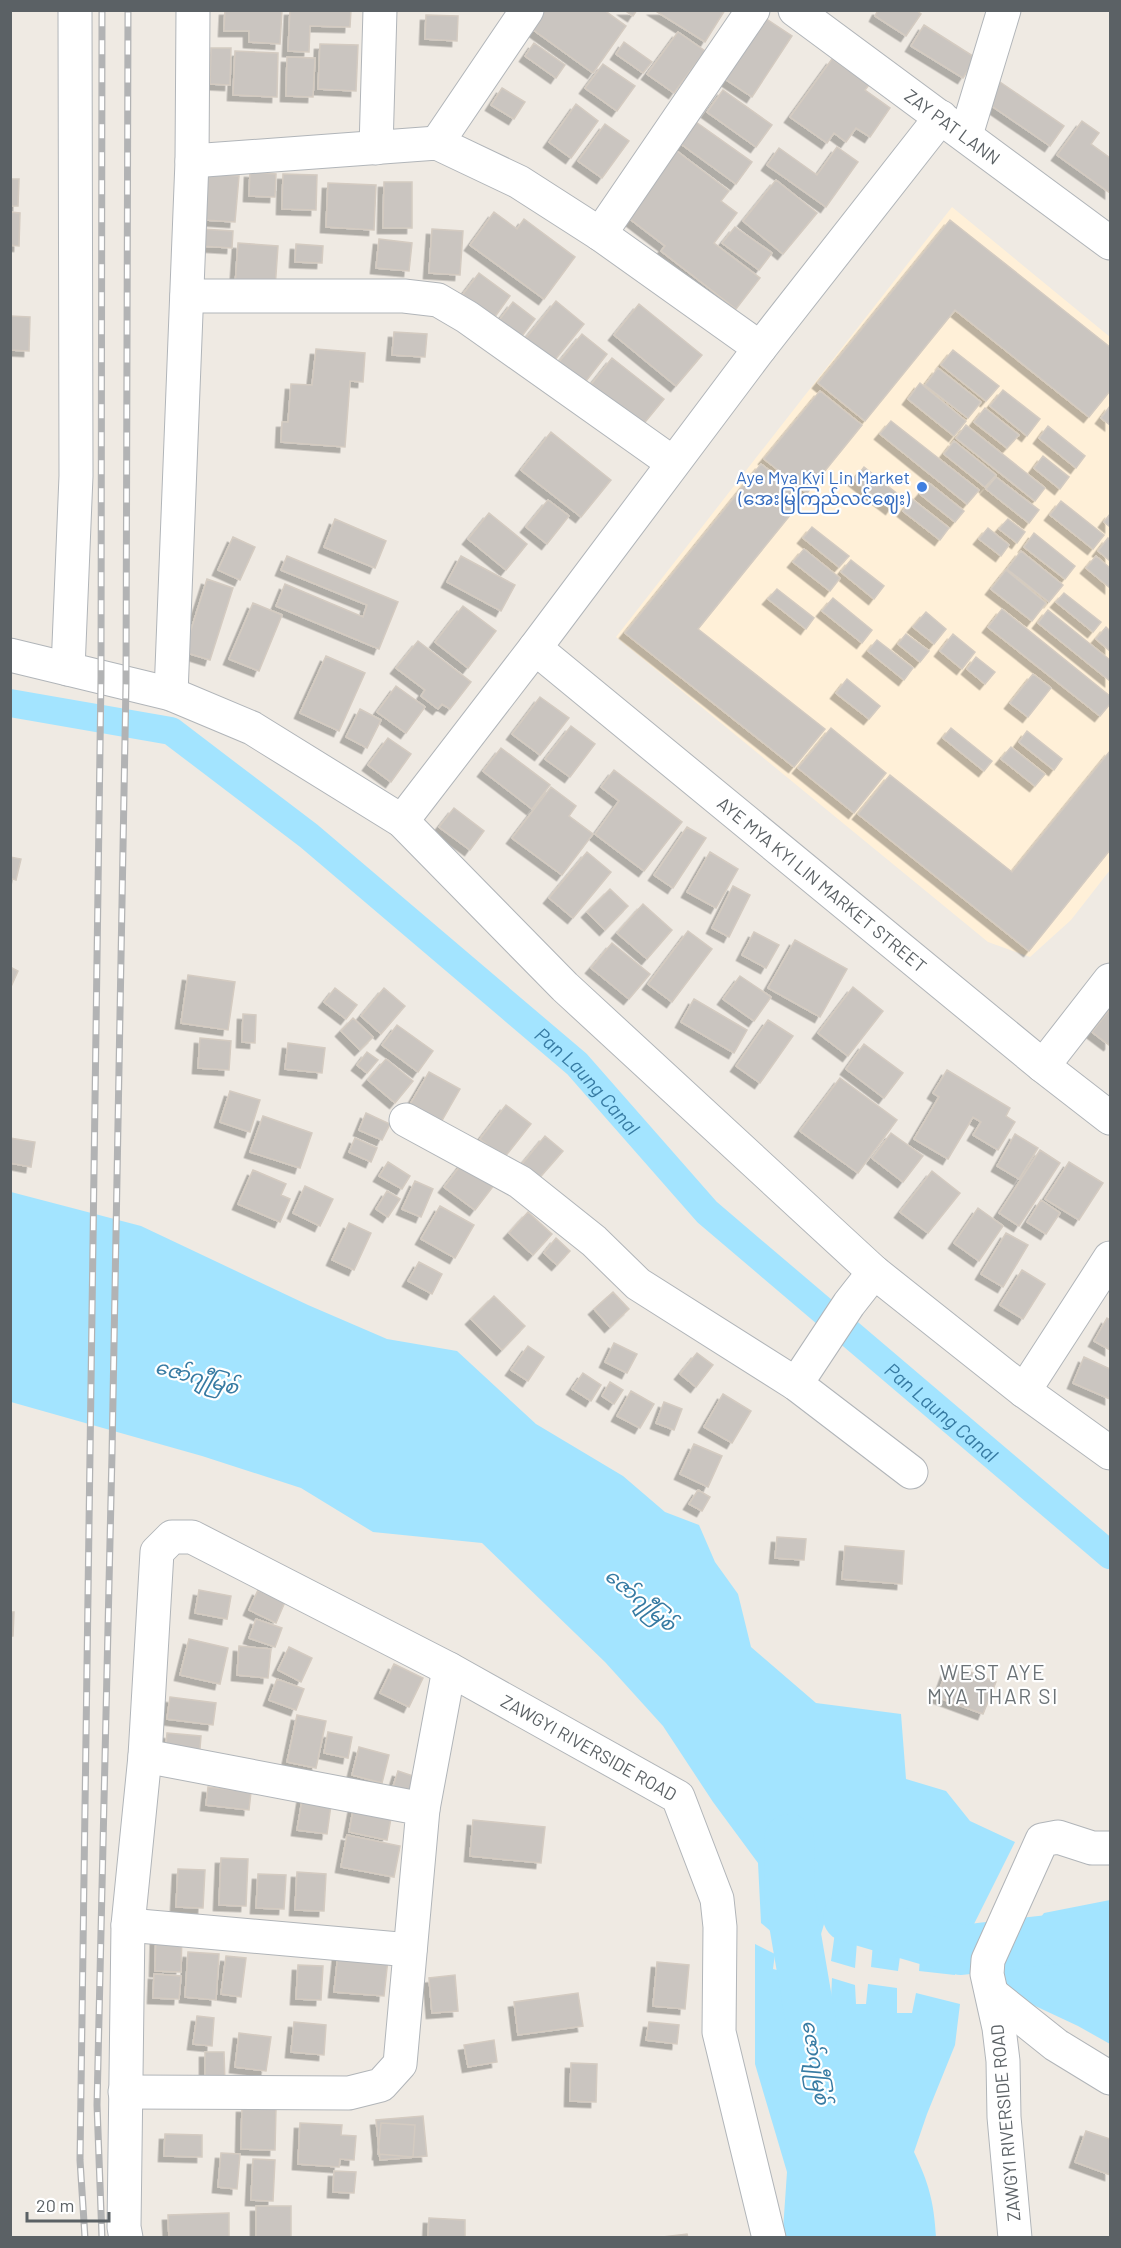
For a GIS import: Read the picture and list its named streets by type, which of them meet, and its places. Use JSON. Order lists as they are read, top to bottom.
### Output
{
  "streets": {
    "street": ["ZAY PAT LANN", "AYE MYA KYI LIN MARKET STREET", "ZAWGYI RIVERSIDE ROAD"]
  },
  "districts": ["WEST AYE MYA THAR SI"],
  "water": ["Pan Laung Canal", "ဇော်ဂျီမြစ်"],
  "places": ["Aye Mya Kyi Lin Market (အေးမြကြည်လင်ဈေး)"],
  "scale_bar": "20 m"
}
